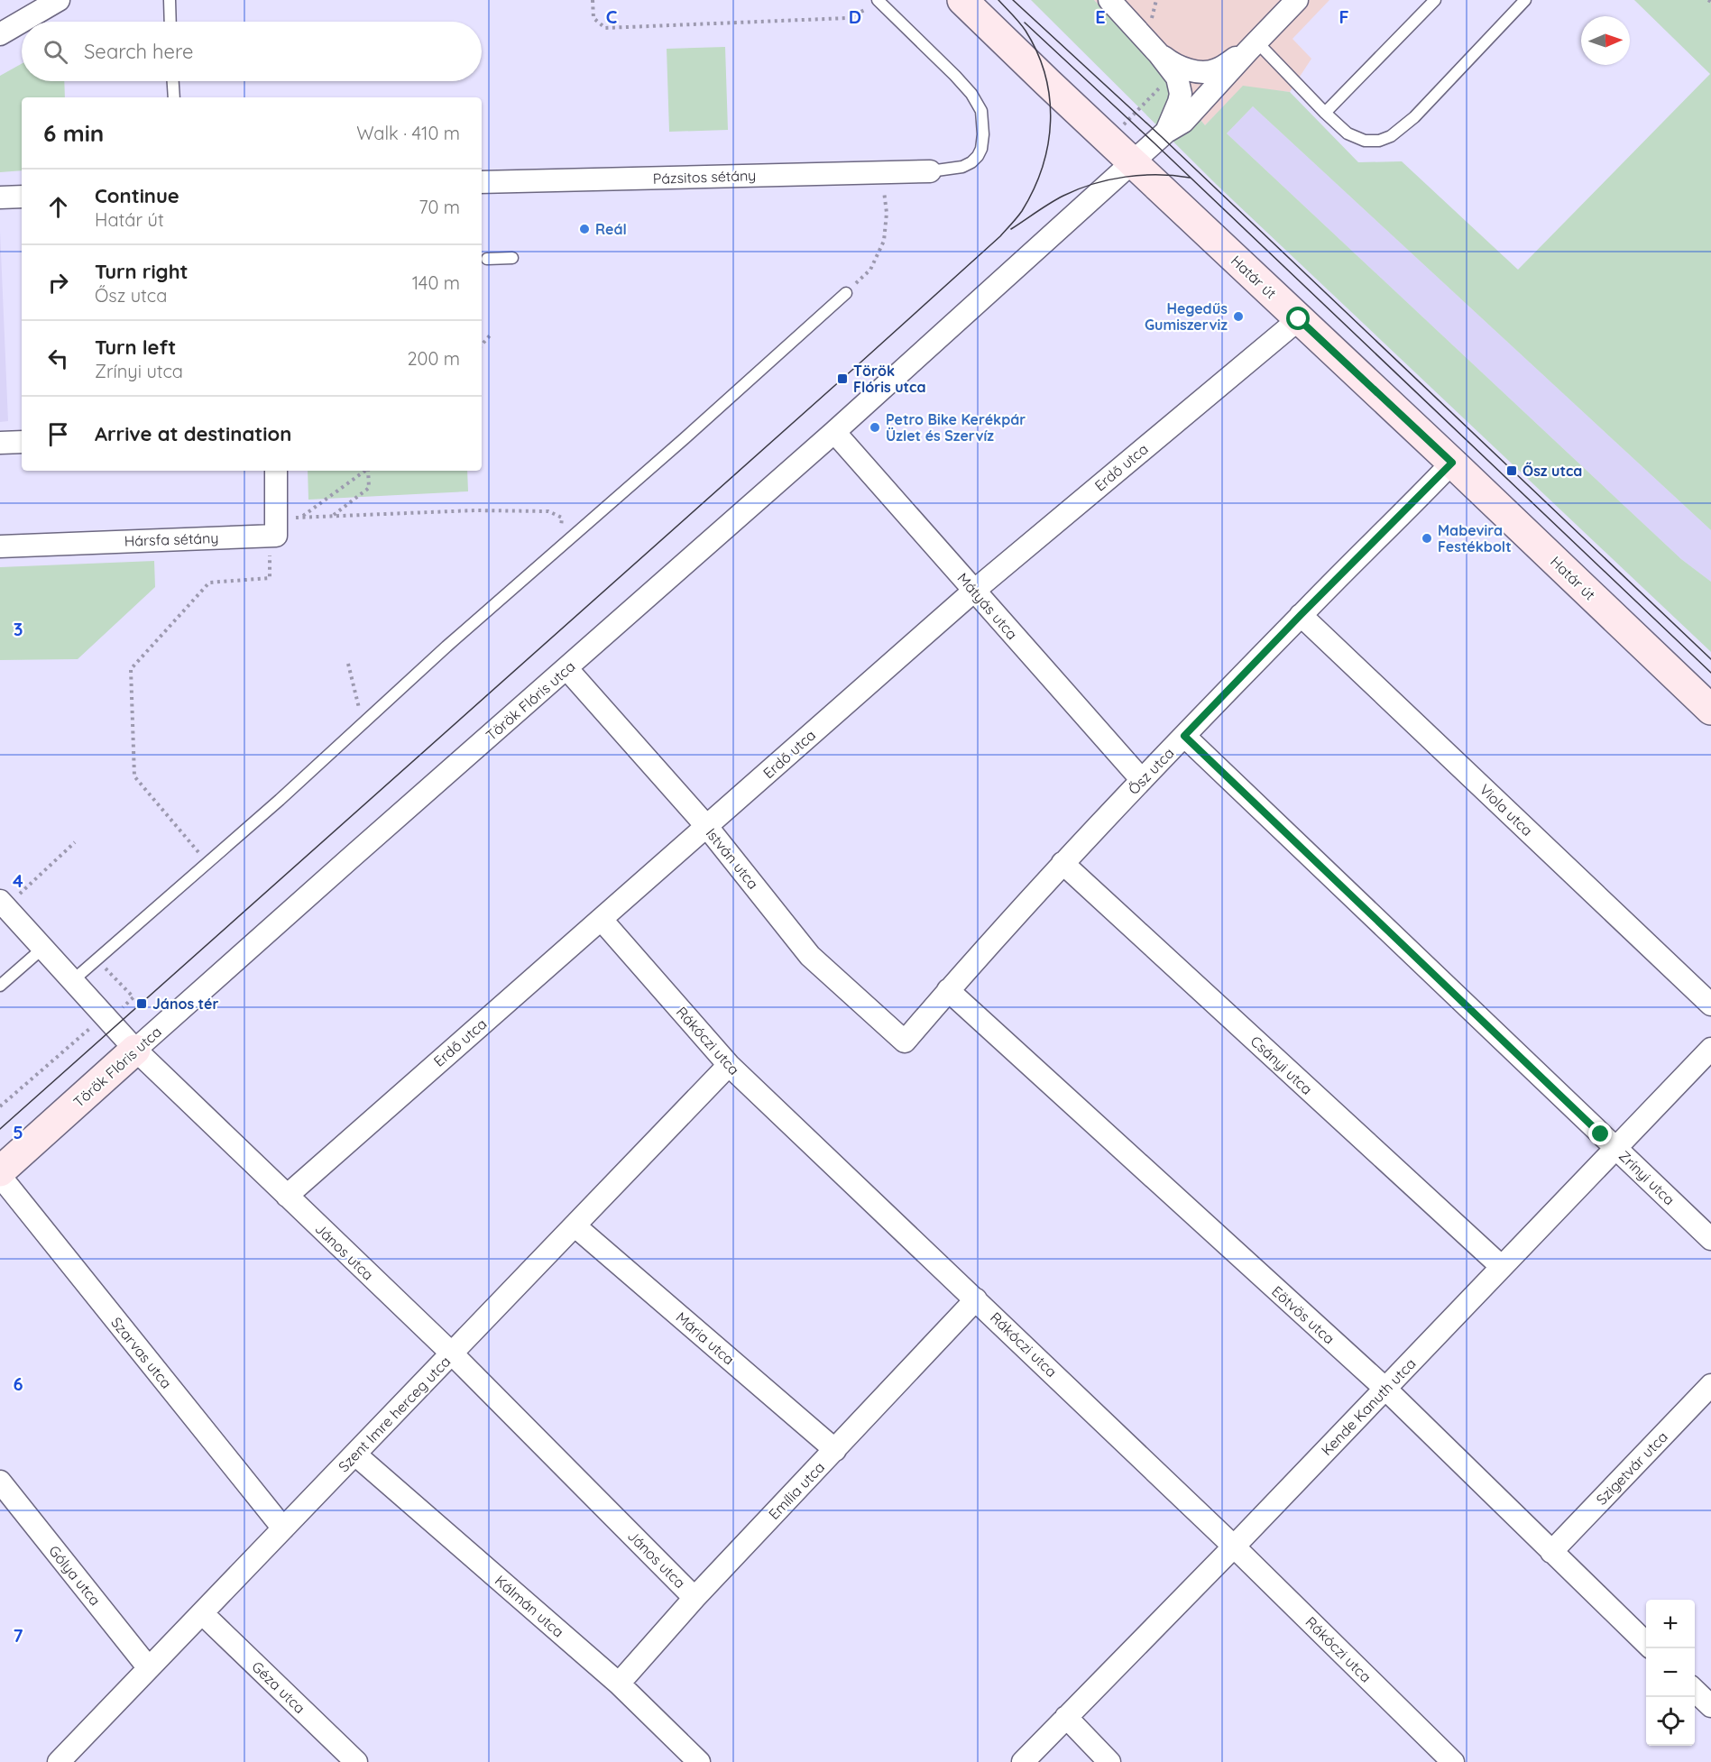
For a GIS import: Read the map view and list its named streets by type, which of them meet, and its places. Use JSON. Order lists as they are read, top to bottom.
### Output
{
  "streets": {
    "main road": ["Határ út", "Török Flóris utca"],
    "street": [
      "Pázsitos sétány",
      "Erdő utca",
      "Hársfa sétány",
      "Mátyás utca",
      "Ősz utca",
      "Viola utca",
      "István utca",
      "Rákóczi utca",
      "Csányi utca",
      "Zrínyi utca",
      "János utca",
      "Eötvös utca",
      "Mária utca",
      "Szarvas utca",
      "Kende Kanuth utca",
      "Szent Imre herceg utca",
      "Szigetvár utca",
      "Emília utca",
      "Gólya utca",
      "Kálmán utca",
      "Géza utca"
    ]
  },
  "crossings": [
    ["Határ út", "Erdő utca"],
    ["Határ út", "Török Flóris utca"],
    ["Határ út", "Ősz utca"],
    ["Erdő utca", "Mátyás utca"],
    ["Erdő utca", "István utca"],
    ["Erdő utca", "Rákóczi utca"],
    ["Erdő utca", "János utca"],
    ["Mátyás utca", "Török Flóris utca"],
    ["Mátyás utca", "Ősz utca"],
    ["Török Flóris utca", "István utca"],
    ["Török Flóris utca", "János utca"],
    ["Ősz utca", "Viola utca"],
    ["Ősz utca", "István utca"],
    ["Ősz utca", "Csányi utca"],
    ["Ősz utca", "Zrínyi utca"],
    ["Ősz utca", "Eötvös utca"],
    ["Rákóczi utca", "Kende Kanuth utca"],
    ["Rákóczi utca", "Szent Imre herceg utca"],
    ["Rákóczi utca", "Emília utca"],
    ["Csányi utca", "Kende Kanuth utca"],
    ["Zrínyi utca", "Kende Kanuth utca"],
    ["János utca", "Szent Imre herceg utca"],
    ["János utca", "Emília utca"],
    ["Eötvös utca", "Kende Kanuth utca"],
    ["Eötvös utca", "Szigetvár utca"],
    ["Mária utca", "Szent Imre herceg utca"],
    ["Mária utca", "Emília utca"],
    ["Szarvas utca", "Szent Imre herceg utca"],
    ["Szent Imre herceg utca", "Gólya utca"],
    ["Szent Imre herceg utca", "Kálmán utca"],
    ["Szent Imre herceg utca", "Géza utca"],
    ["Emília utca", "Kálmán utca"]
  ],
  "places": {
    "other": [
      "Reál",
      "Hegedűs Gumiszerviz",
      "Petro Bike Kerékpár Üzlet és Szervíz",
      "Mabevira Festékbolt"
    ],
    "transit": ["Török Flóris utca", "Ősz utca", "János tér"]
  },
  "north": "right",
  "page": {
    "search": "Search here",
    "heading": ["6 min", "Walk · 410 m"],
    "list": [
      ["Continue", "Határ út", "70 m"],
      ["Turn right", "Ősz utca", "140 m"],
      ["Turn left", "Zrínyi utca", "200 m"],
      "Arrive at destination"
    ],
    "map_buttons": ["+", "−"]
  },
  "grid": {
    "columns": [
      "C",
      "D",
      "E",
      "F"
    ],
    "rows": [
      "3",
      "4",
      "5",
      "6",
      "7"
    ]
  }
}
